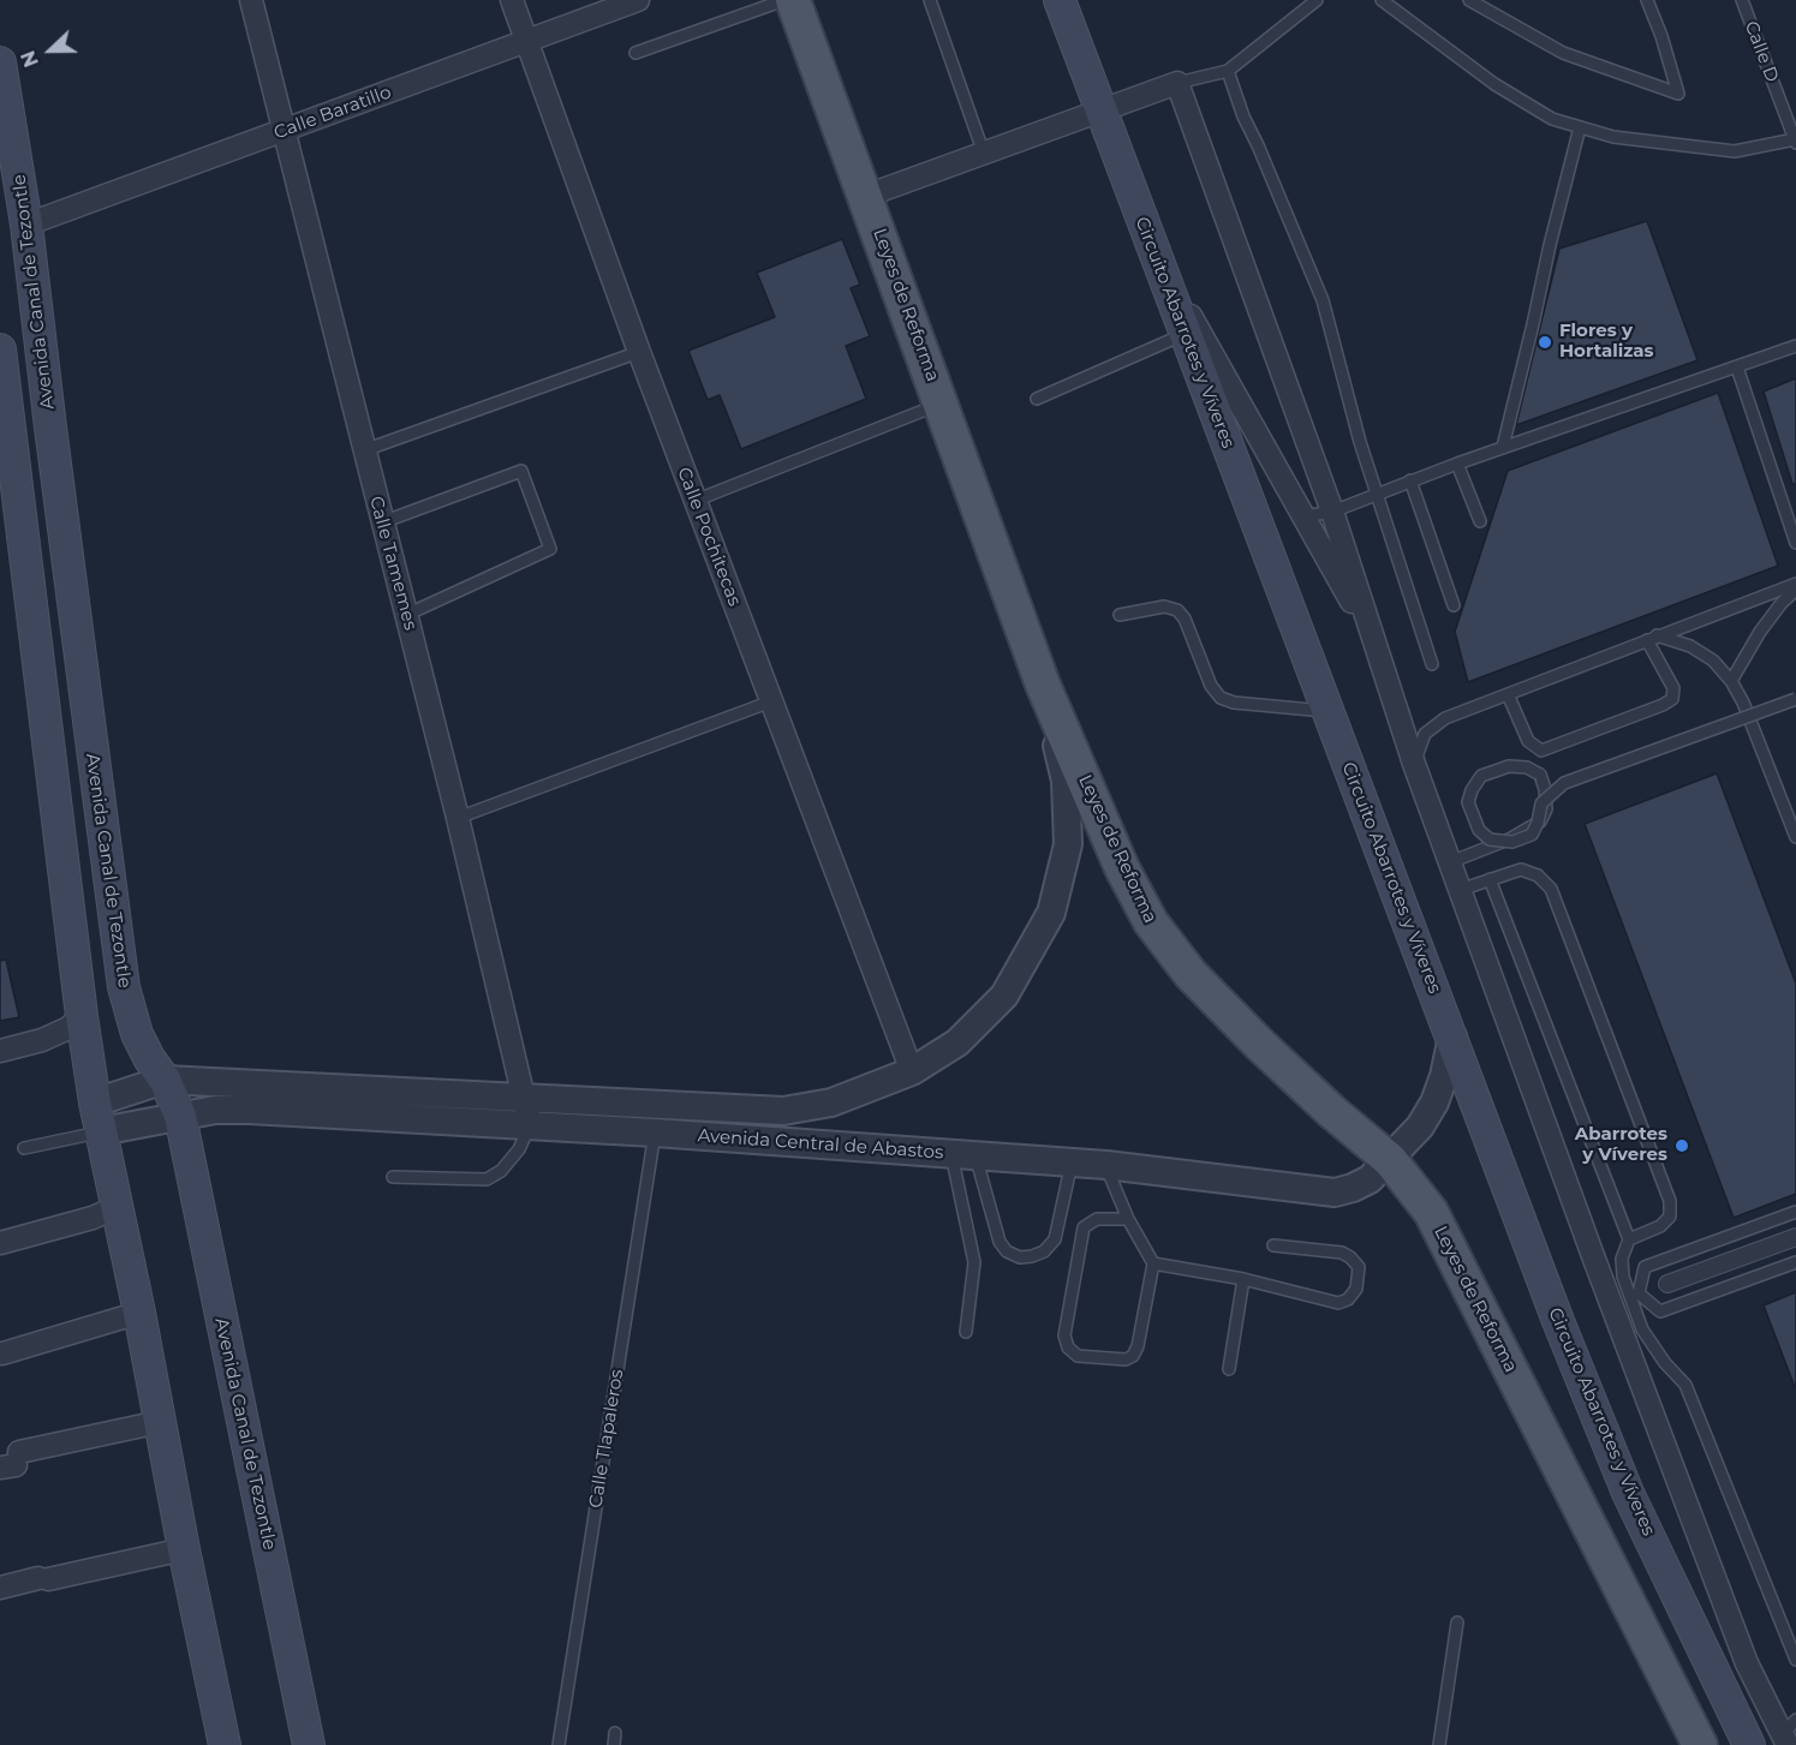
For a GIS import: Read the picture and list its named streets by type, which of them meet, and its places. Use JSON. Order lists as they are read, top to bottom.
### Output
{
  "streets": {
    "main road": ["Avenida Canal de Tezontle", "Leyes de Reforma", "Circuito Abarrotes y Víveres"],
    "street": [
      "Calle Baratillo",
      "Calle Pochitecas",
      "Calle Tamemes",
      "Avenida Central de Abastos"
    ],
    "lane": ["Calle D", "Calle Tlapaleros"]
  },
  "crossings": [
    ["Calle Baratillo", "Avenida Canal de Tezontle"],
    ["Calle Baratillo", "Calle Pochitecas"],
    ["Calle Baratillo", "Calle Tamemes"],
    ["Avenida Canal de Tezontle", "Avenida Central de Abastos"],
    ["Leyes de Reforma", "Avenida Central de Abastos"],
    ["Circuito Abarrotes y Víveres", "Avenida Central de Abastos"],
    ["Calle Pochitecas", "Avenida Central de Abastos"],
    ["Calle Tamemes", "Avenida Central de Abastos"],
    ["Avenida Central de Abastos", "Calle Tlapaleros"]
  ],
  "places": ["Flores y Hortalizas", "Abarrotes y Víveres"],
  "north": "left"
}
